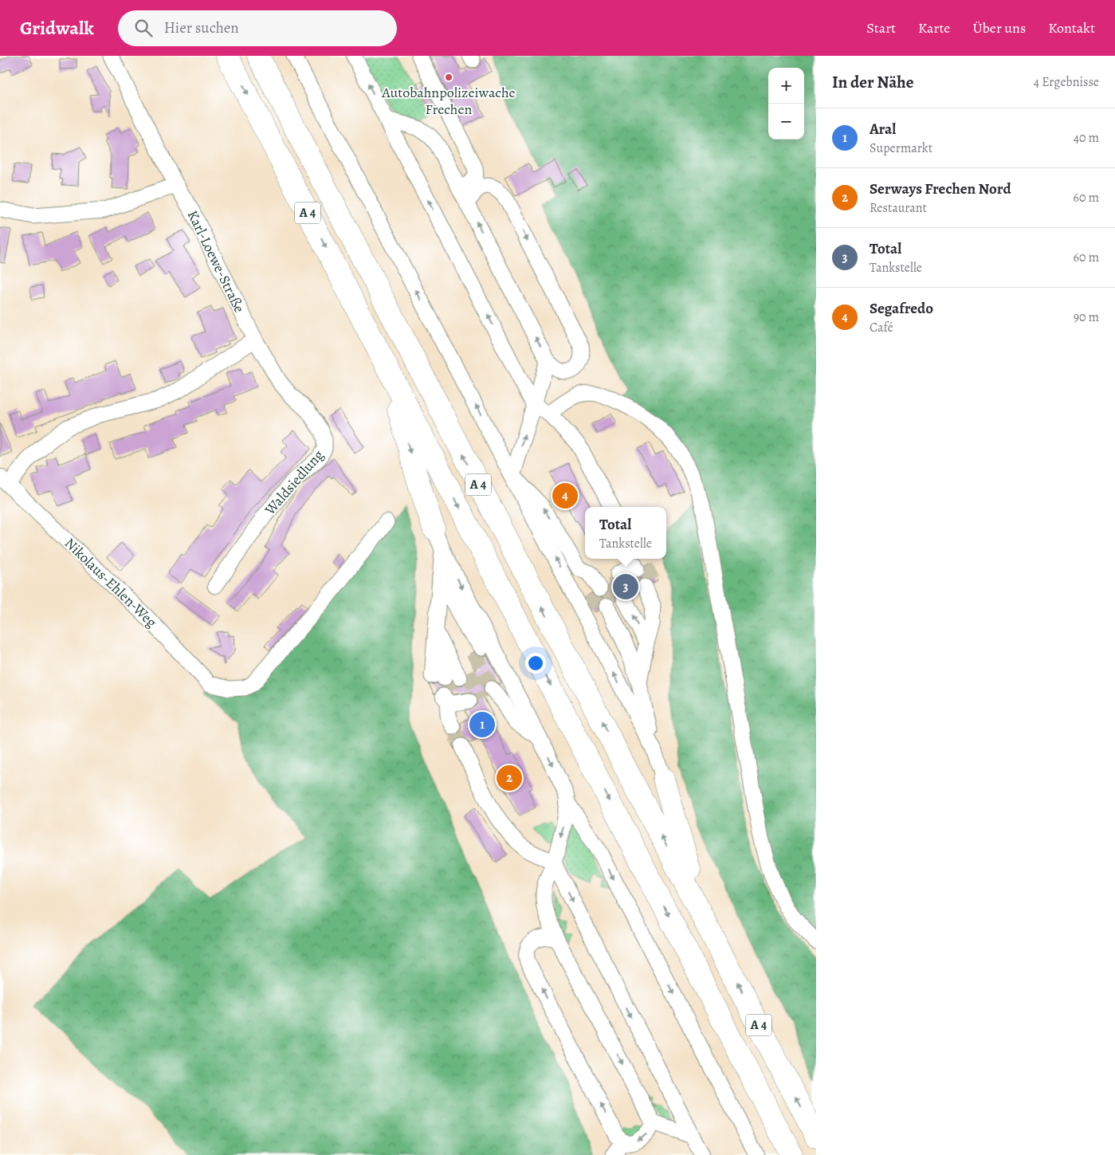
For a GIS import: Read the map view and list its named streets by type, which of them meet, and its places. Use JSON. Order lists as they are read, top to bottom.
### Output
{
  "streets": {
    "highway": ["A 4"],
    "street": ["Karl-Loewe-Straße", "Waldsiedlung", "Nikolaus-Ehlen-Weg"]
  },
  "crossings": [
    ["Karl-Loewe-Straße", "Waldsiedlung"],
    ["Karl-Loewe-Straße", "Nikolaus-Ehlen-Weg"],
    ["Waldsiedlung", "Nikolaus-Ehlen-Weg"]
  ],
  "places": ["Autobahnpolizeiwache Frechen"],
  "page": {
    "header": "Gridwalk",
    "search": "Hier suchen",
    "nav": [
      "Start",
      "Karte",
      "Über uns",
      "Kontakt"
    ],
    "heading": ["In der Nähe", "4 Ergebnisse"],
    "map_buttons": ["+", "−"],
    "list": [
      {
        "mark": "1",
        "name": "Aral",
        "note": "Supermarkt",
        "value": "40 m"
      },
      {
        "mark": "2",
        "name": "Serways Frechen Nord",
        "note": "Restaurant",
        "value": "60 m"
      },
      {
        "mark": "3",
        "name": "Total",
        "note": "Tankstelle",
        "value": "60 m"
      },
      {
        "mark": "4",
        "name": "Segafredo",
        "note": "Café",
        "value": "90 m"
      }
    ],
    "pins": [
      "4",
      "3",
      "1",
      "2"
    ],
    "popup": ["Total", "Tankstelle"]
  }
}
